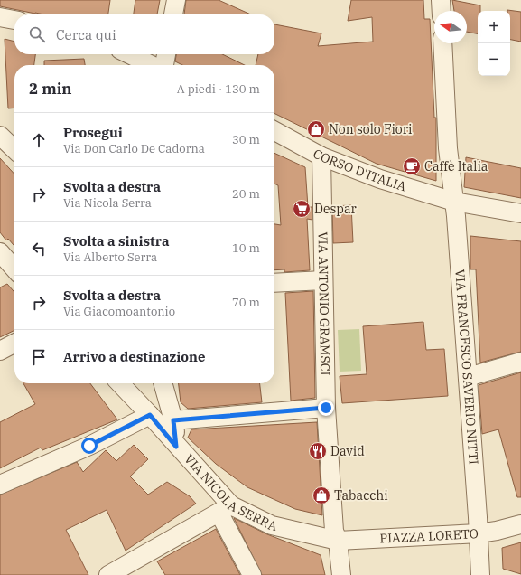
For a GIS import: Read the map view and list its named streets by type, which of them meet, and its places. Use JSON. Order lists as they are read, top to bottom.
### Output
{
  "streets": {
    "street": [
      "CORSO D'ITALIA",
      "VIA ANTONIO GRAMSCI",
      "VIA FRANCESCO SAVERIO NITTI",
      "VIA NICOLA SERRA",
      "PIAZZA LORETO"
    ]
  },
  "crossings": [
    ["CORSO D'ITALIA", "VIA ANTONIO GRAMSCI"],
    ["CORSO D'ITALIA", "VIA FRANCESCO SAVERIO NITTI"],
    ["VIA FRANCESCO SAVERIO NITTI", "PIAZZA LORETO"],
    ["VIA NICOLA SERRA", "PIAZZA LORETO"]
  ],
  "places": {
    "shop": ["Non solo Fiori", "Tabacchi"],
    "cafe": ["Caffè Italia"],
    "supermarket": ["Despar"],
    "restaurant": ["David"]
  },
  "north": "left",
  "page": {
    "map_buttons": ["+", "−"],
    "search": "Cerca qui",
    "heading": ["2 min", "A piedi · 130 m"],
    "list": [
      ["Prosegui", "Via Don Carlo De Cadorna", "30 m"],
      ["Svolta a destra", "Via Nicola Serra", "20 m"],
      ["Svolta a sinistra", "Via Alberto Serra", "10 m"],
      ["Svolta a destra", "Via Giacomoantonio", "70 m"],
      "Arrivo a destinazione"
    ]
  }
}
